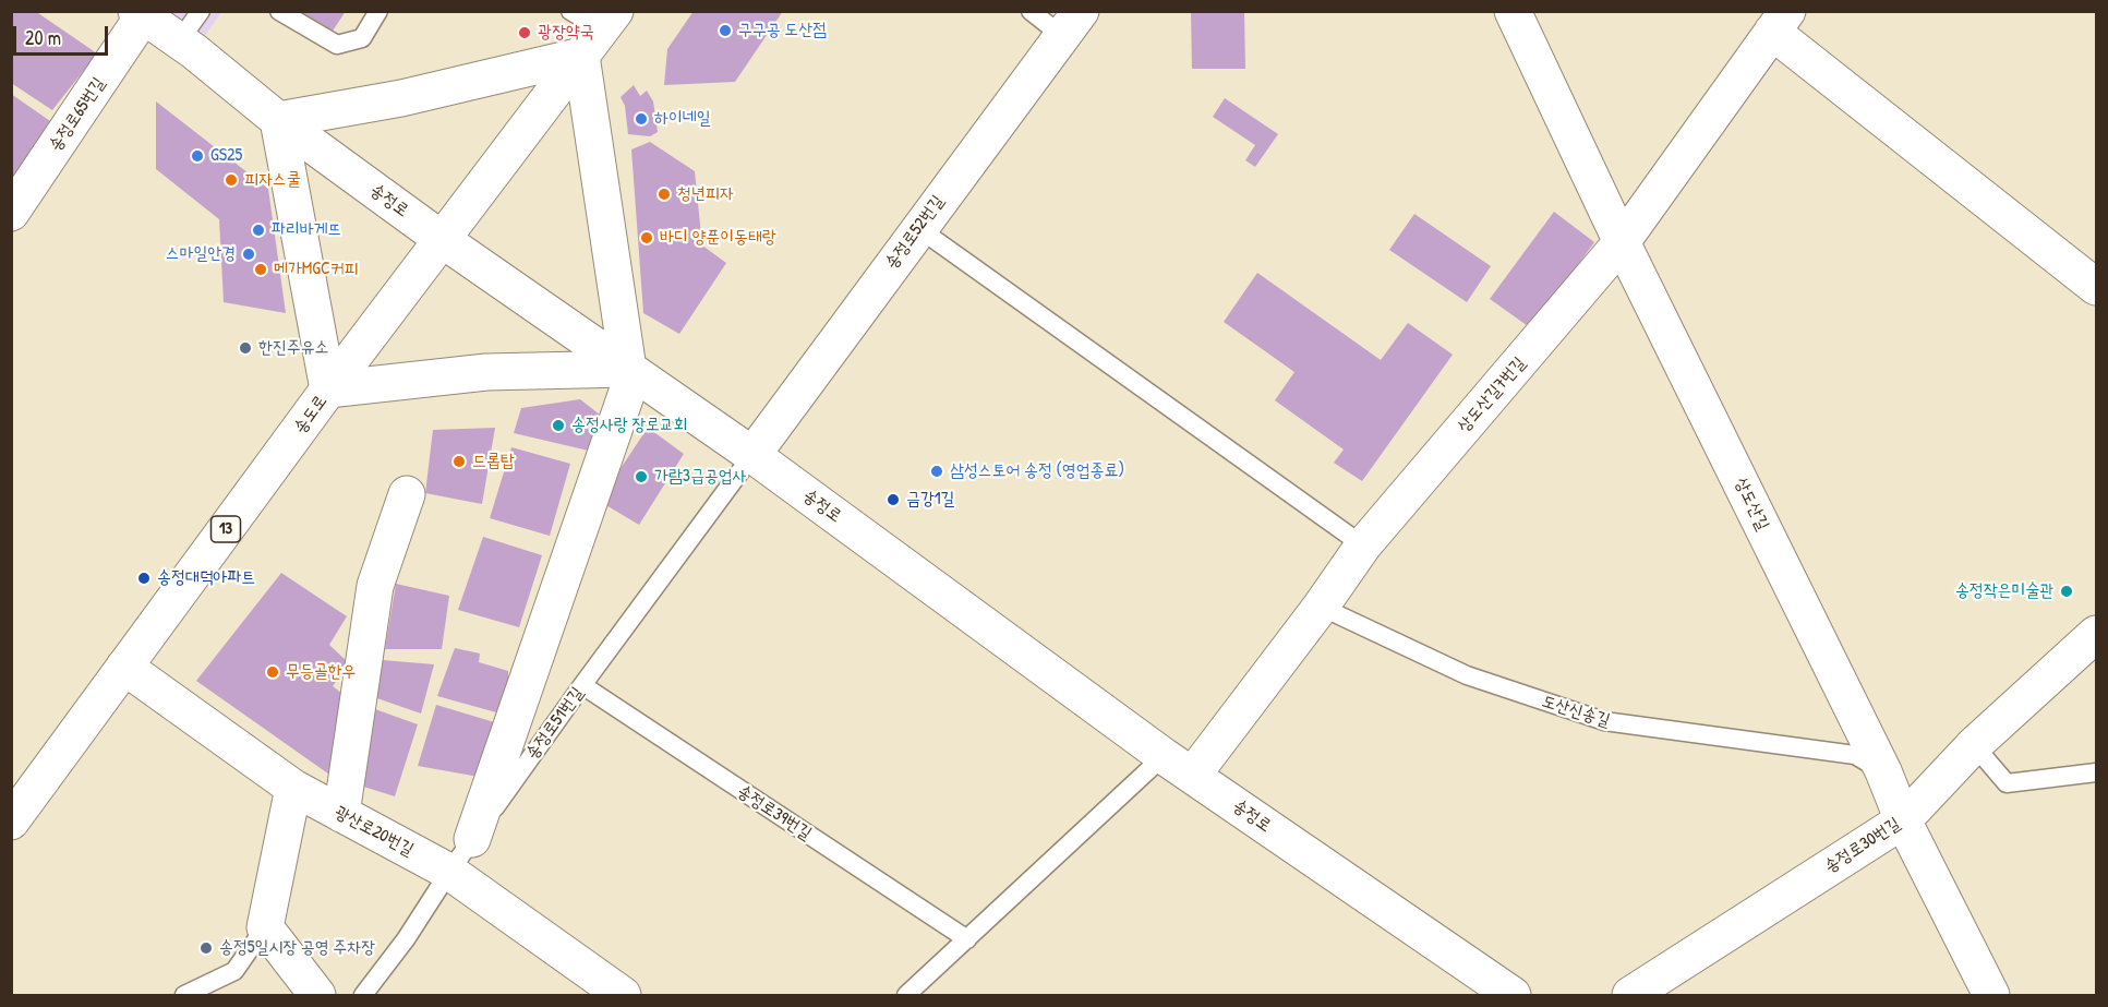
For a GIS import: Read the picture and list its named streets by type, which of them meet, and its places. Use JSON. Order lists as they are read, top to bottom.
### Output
{
  "streets": {
    "street": [
      "송정로65번길",
      "송정로",
      "송정로52번길",
      "상도산길7번길",
      "송도로",
      "상도산길",
      "13",
      "광산로20번길",
      "송정로30번길"
    ],
    "lane": ["도산신송길", "송정로51번길", "송정로39번길"]
  },
  "crossings": [
    ["송정로65번길", "송정로"],
    ["송정로", "송정로52번길"],
    ["송정로", "상도산길7번길"],
    ["송정로", "송도로"],
    ["송정로", "송정로51번길"],
    ["송정로52번길", "송정로51번길"],
    ["상도산길7번길", "상도산길"],
    ["상도산길7번길", "도산신송길"],
    ["송도로", "광산로20번길"],
    ["상도산길", "도산신송길"],
    ["상도산길", "송정로30번길"],
    ["송정로51번길", "송정로39번길"],
    ["송정로51번길", "광산로20번길"]
  ],
  "places": [
    "구구공 도산점",
    "광장약국",
    "하이네일",
    "GS25",
    "피자스쿨",
    "청년피자",
    "파리바게뜨",
    "바디 양푼이동태랑",
    "스마일안경",
    "메가MGC커피",
    "한진주유소",
    "송정사랑 장로교회",
    "드롭탑",
    "삼성스토어 송정 (영업종료)",
    "가람3급공업사",
    "금강1길",
    "송정대덕아파트",
    "송정작은미술관",
    "무등골한우",
    "송정5일시장 공영 주차장"
  ],
  "scale_bar": "20 m"
}
